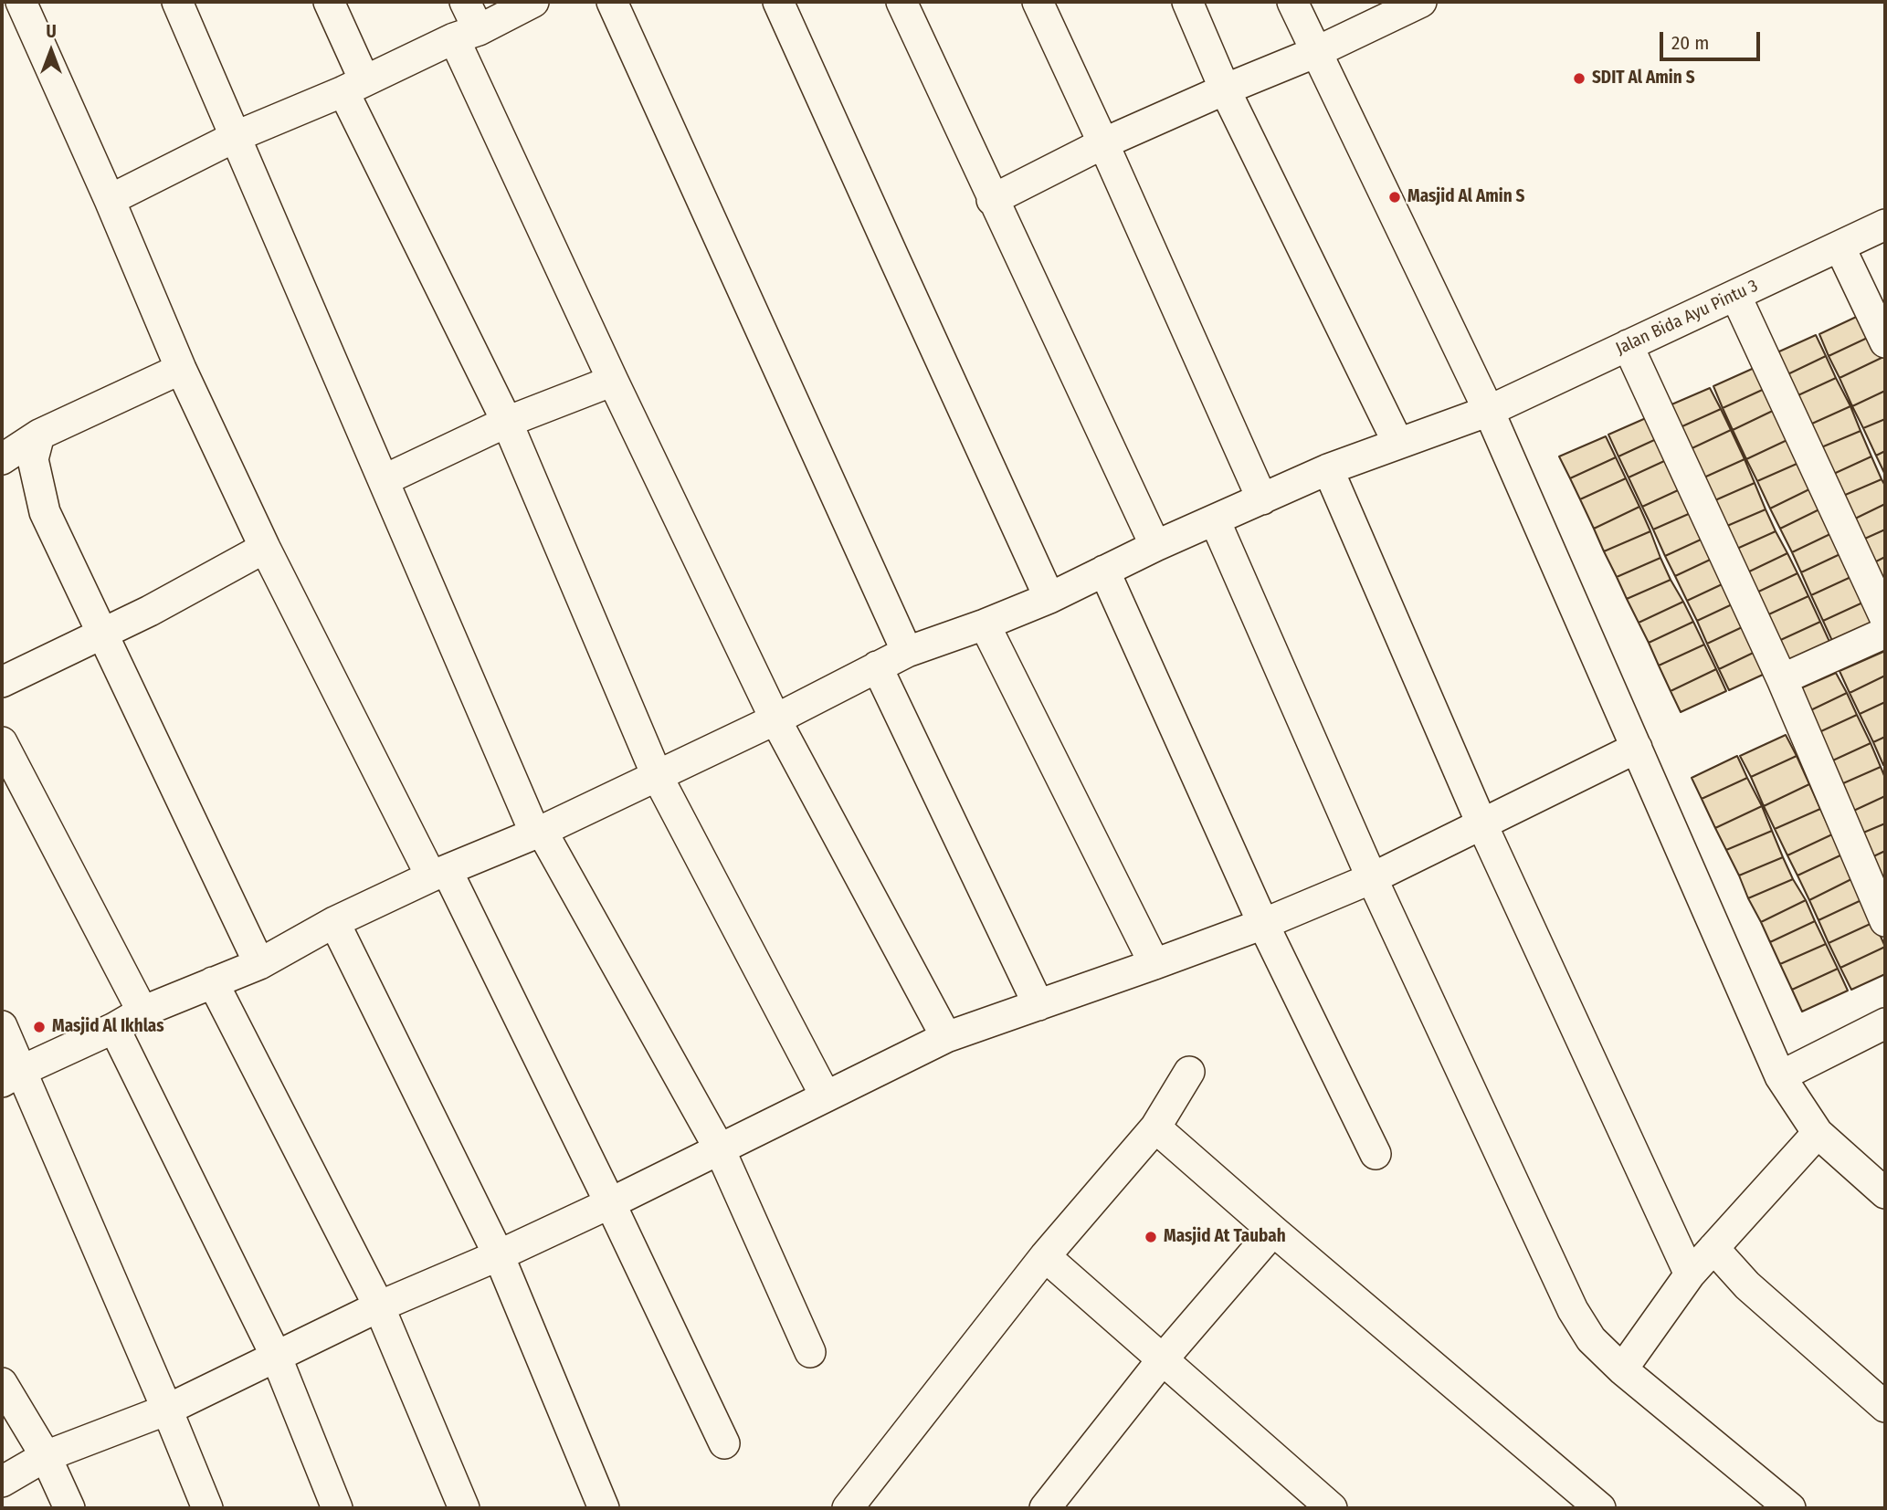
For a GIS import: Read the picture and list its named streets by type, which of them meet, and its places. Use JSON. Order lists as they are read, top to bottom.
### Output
{
  "streets": {
    "street": ["Jalan Bida Ayu Pintu 3"]
  },
  "places": [
    "SDIT Al Amin S",
    "Masjid Al Amin S",
    "Masjid Al Ikhlas",
    "Masjid At Taubah"
  ],
  "scale_bar": "20 m",
  "north": "top"
}
